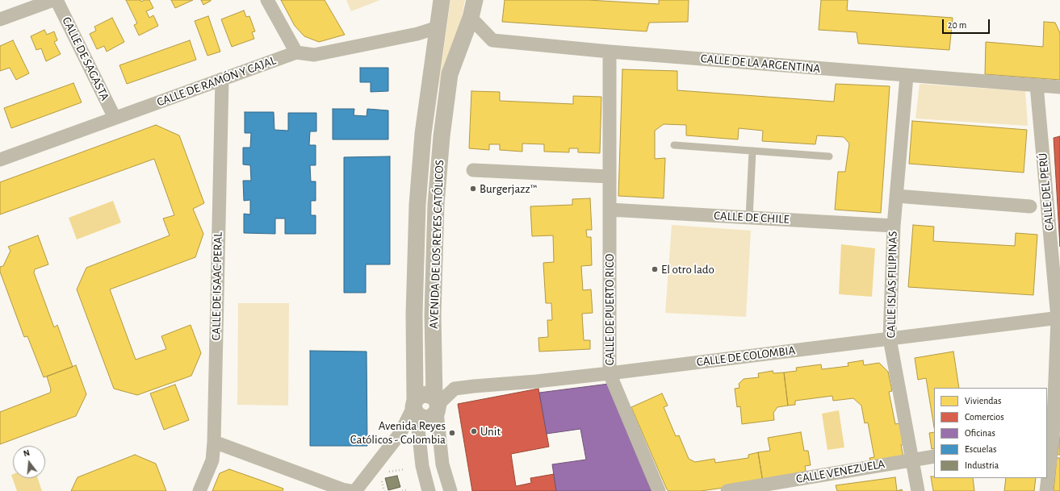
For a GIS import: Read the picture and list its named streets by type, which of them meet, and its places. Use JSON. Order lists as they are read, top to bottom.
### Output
{
  "streets": {
    "street": [
      "CALLE DE SAGASTA",
      "CALLE DE LA ARGENTINA",
      "CALLE DE RAMÓN Y CAJAL",
      "CALLE DEL PERÚ",
      "CALLE DE CHILE",
      "AVENIDA DE LOS REYES CATÓLICOS",
      "CALLE ISLAS FILIPINAS",
      "CALLE DE ISAAC PERAL",
      "CALLE DE PUERTO RICO",
      "CALLE DE COLOMBIA",
      "CALLE VENEZUELA"
    ]
  },
  "crossings": [
    ["CALLE DE SAGASTA", "CALLE DE RAMÓN Y CAJAL"],
    ["CALLE DE LA ARGENTINA", "CALLE DEL PERÚ"],
    ["CALLE DE LA ARGENTINA", "AVENIDA DE LOS REYES CATÓLICOS"],
    ["CALLE DE LA ARGENTINA", "CALLE ISLAS FILIPINAS"],
    ["CALLE DE LA ARGENTINA", "CALLE DE PUERTO RICO"],
    ["CALLE DE RAMÓN Y CAJAL", "AVENIDA DE LOS REYES CATÓLICOS"],
    ["CALLE DE RAMÓN Y CAJAL", "CALLE DE ISAAC PERAL"],
    ["CALLE DEL PERÚ", "CALLE DE COLOMBIA"],
    ["CALLE DE CHILE", "CALLE ISLAS FILIPINAS"],
    ["CALLE DE CHILE", "CALLE DE PUERTO RICO"],
    ["AVENIDA DE LOS REYES CATÓLICOS", "CALLE DE COLOMBIA"],
    ["CALLE ISLAS FILIPINAS", "CALLE DE COLOMBIA"],
    ["CALLE ISLAS FILIPINAS", "CALLE VENEZUELA"],
    ["CALLE DE PUERTO RICO", "CALLE DE COLOMBIA"]
  ],
  "places": [
    "Burgerjazz™",
    "El otro lado",
    "Unit",
    "Avenida Reyes Católicos - Colombia"
  ],
  "legend": [
    "Viviendas",
    "Comercios",
    "Oficinas",
    "Escuelas",
    "Industria"
  ],
  "scale_bar": "20 m",
  "north": "top"
}
